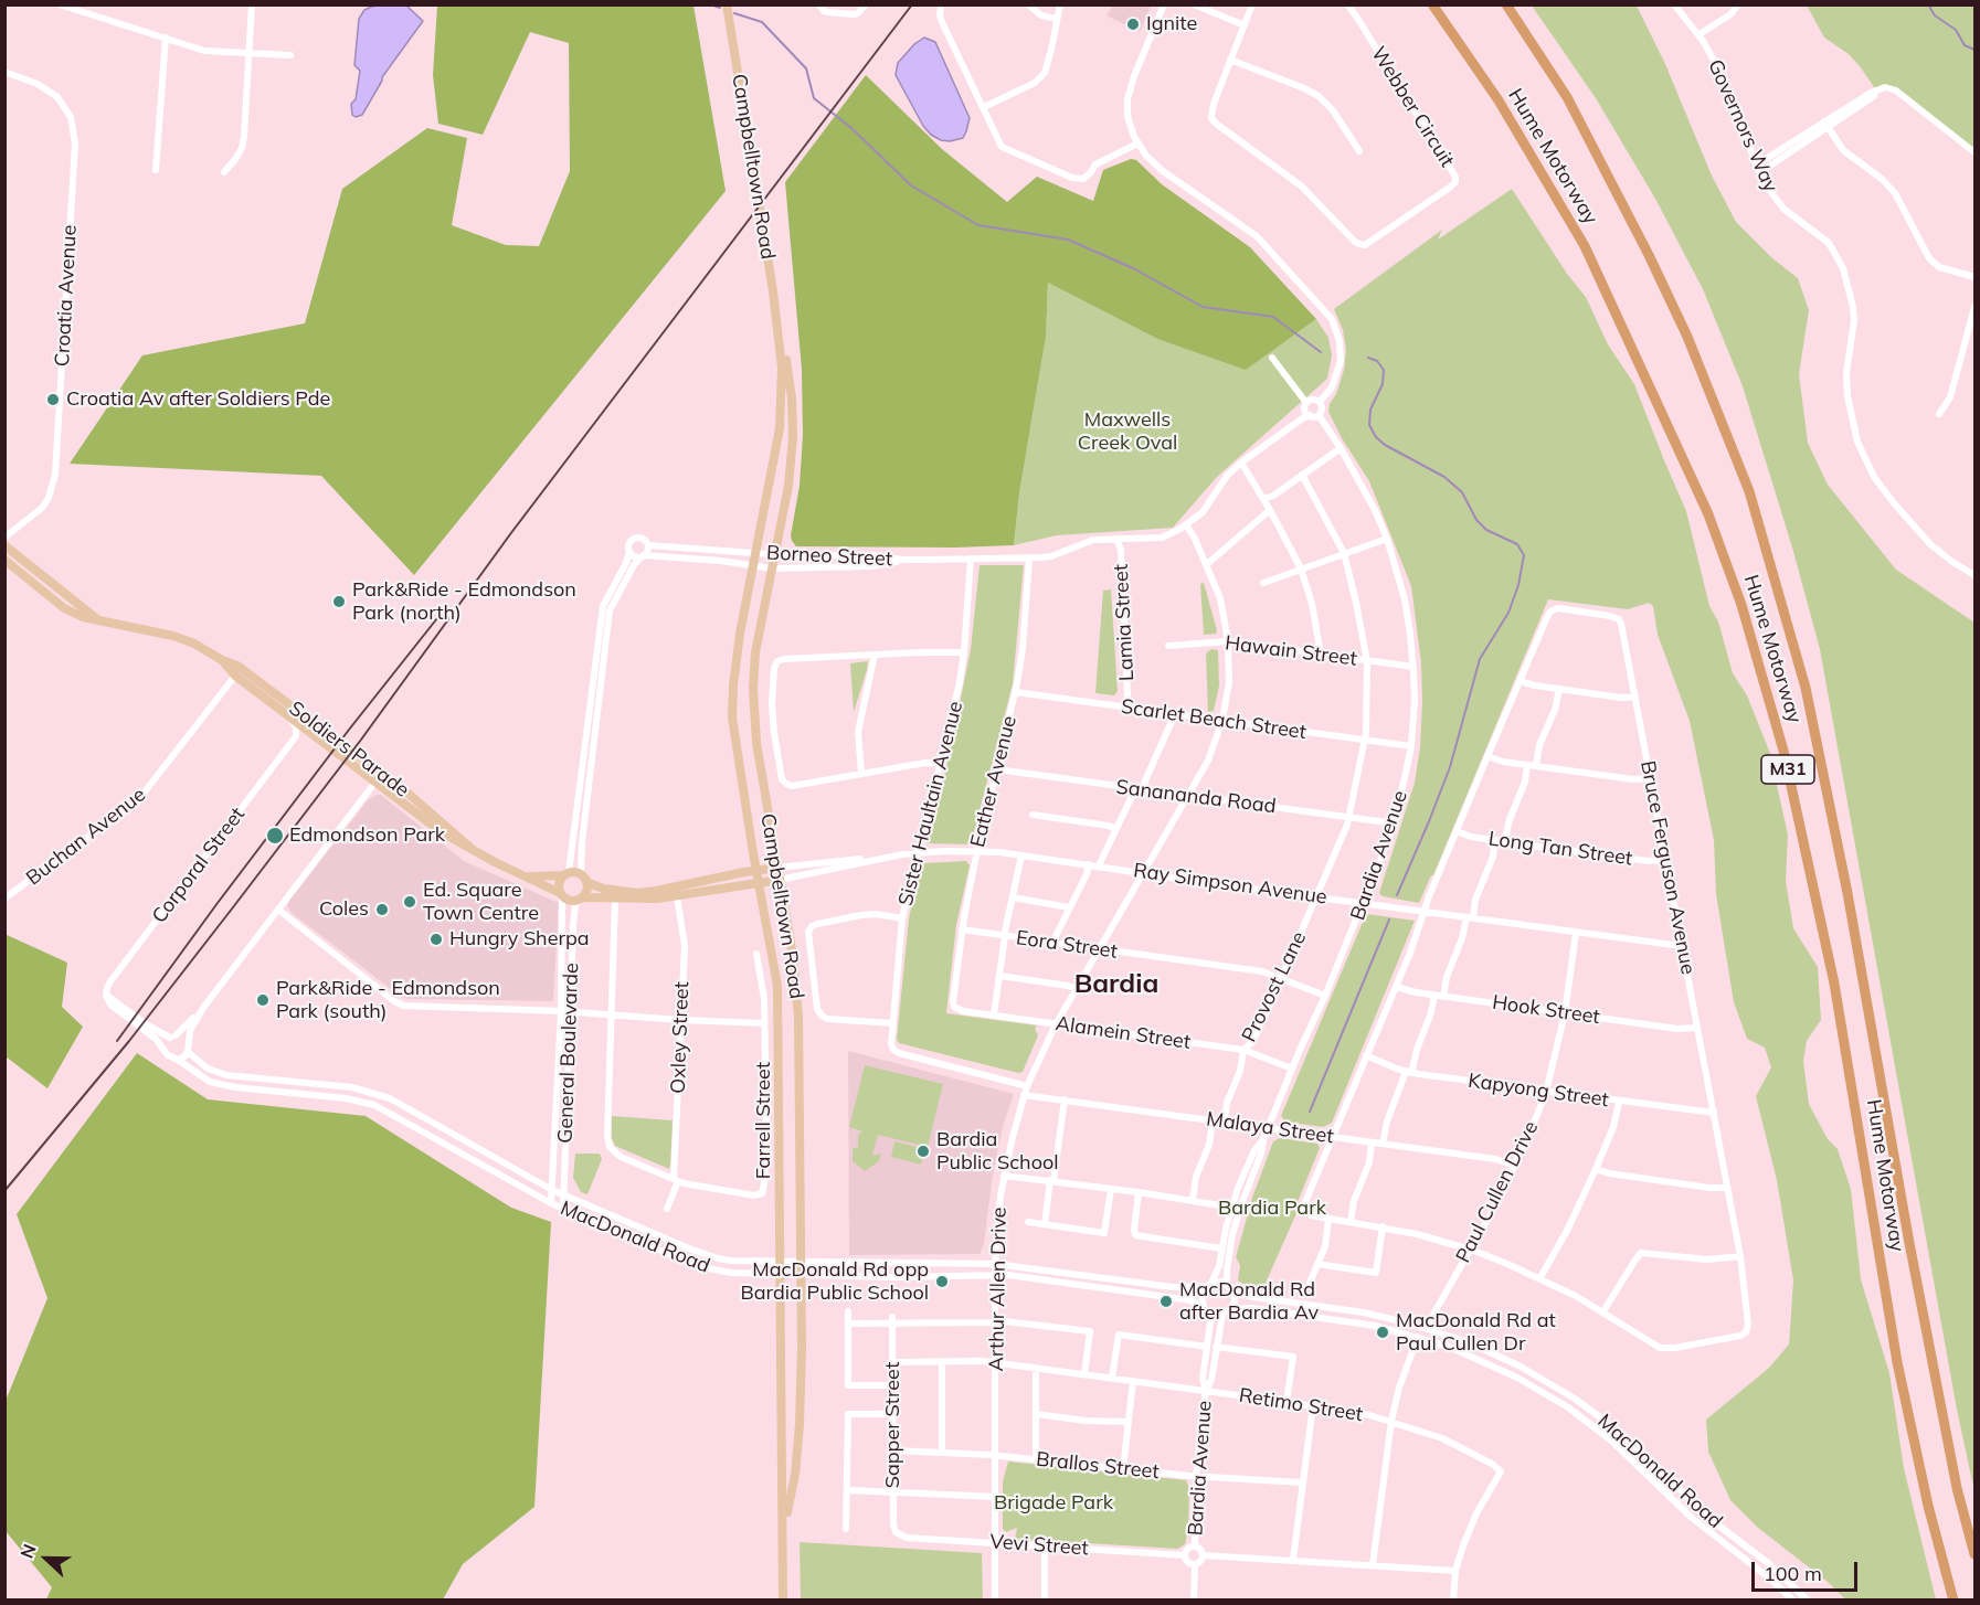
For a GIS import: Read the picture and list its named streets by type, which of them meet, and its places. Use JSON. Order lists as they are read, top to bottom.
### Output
{
  "streets": {
    "highway": ["Hume Motorway", "M31"],
    "main road": ["Campbelltown Road", "Soldiers Parade"],
    "street": [
      "Webber Circuit",
      "Governors Way",
      "Croatia Avenue",
      "Borneo Street",
      "Lamia Street",
      "Hawain Street",
      "Scarlet Beach Street",
      "Eather Avenue",
      "Sanananda Road",
      "Sister Haultain Avenue",
      "Buchan Avenue",
      "Long Tan Street",
      "Bardia Avenue",
      "Corporal Street",
      "Bruce Ferguson Avenue",
      "Ray Simpson Avenue",
      "Eora Street",
      "Provost Lane",
      "Hook Street",
      "Alamein Street",
      "Oxley Street",
      "General Boulevarde",
      "Kapyong Street",
      "Farrell Street",
      "Malaya Street",
      "Paul Cullen Drive",
      "MacDonald Road",
      "Arthur Allen Drive",
      "Retimo Street",
      "Sapper Street",
      "Brallos Street",
      "Vevi Street"
    ]
  },
  "crossings": [
    ["Campbelltown Road", "Borneo Street"],
    ["Campbelltown Road", "Ray Simpson Avenue"],
    ["Campbelltown Road", "MacDonald Road"],
    ["Borneo Street", "Lamia Street"],
    ["Borneo Street", "Eather Avenue"],
    ["Borneo Street", "Sister Haultain Avenue"],
    ["Borneo Street", "Bardia Avenue"],
    ["Borneo Street", "Arthur Allen Drive"],
    ["Lamia Street", "Scarlet Beach Street"],
    ["Hawain Street", "Bardia Avenue"],
    ["Hawain Street", "Provost Lane"],
    ["Hawain Street", "Arthur Allen Drive"],
    ["Scarlet Beach Street", "Eather Avenue"],
    ["Scarlet Beach Street", "Bardia Avenue"],
    ["Scarlet Beach Street", "Provost Lane"],
    ["Scarlet Beach Street", "Arthur Allen Drive"],
    ["Soldiers Parade", "Buchan Avenue"],
    ["Soldiers Parade", "General Boulevarde"],
    ["Eather Avenue", "Sanananda Road"],
    ["Eather Avenue", "Ray Simpson Avenue"],
    ["Eather Avenue", "Eora Street"],
    ["Eather Avenue", "Alamein Street"],
    ["Sanananda Road", "Bardia Avenue"],
    ["Sanananda Road", "Provost Lane"],
    ["Sanananda Road", "Arthur Allen Drive"],
    ["Sister Haultain Avenue", "Ray Simpson Avenue"],
    ["Sister Haultain Avenue", "Arthur Allen Drive"],
    ["Long Tan Street", "Bruce Ferguson Avenue"],
    ["Bardia Avenue", "Ray Simpson Avenue"],
    ["Bardia Avenue", "Eora Street"],
    ["Bardia Avenue", "Alamein Street"],
    ["Bardia Avenue", "Malaya Street"],
    ["Bardia Avenue", "MacDonald Road"],
    ["Bardia Avenue", "Retimo Street"],
    ["Bardia Avenue", "Brallos Street"],
    ["Bardia Avenue", "Vevi Street"],
    ["Bruce Ferguson Avenue", "Ray Simpson Avenue"],
    ["Bruce Ferguson Avenue", "Hook Street"],
    ["Bruce Ferguson Avenue", "Kapyong Street"],
    ["Bruce Ferguson Avenue", "Malaya Street"],
    ["Bruce Ferguson Avenue", "Paul Cullen Drive"],
    ["Ray Simpson Avenue", "Provost Lane"],
    ["Ray Simpson Avenue", "Paul Cullen Drive"],
    ["Ray Simpson Avenue", "Arthur Allen Drive"],
    ["Eora Street", "Provost Lane"],
    ["Eora Street", "Arthur Allen Drive"],
    ["Provost Lane", "Alamein Street"],
    ["Provost Lane", "Malaya Street"],
    ["Hook Street", "Paul Cullen Drive"],
    ["Alamein Street", "Arthur Allen Drive"],
    ["Oxley Street", "Farrell Street"],
    ["General Boulevarde", "MacDonald Road"],
    ["Kapyong Street", "Paul Cullen Drive"],
    ["Malaya Street", "Paul Cullen Drive"],
    ["Malaya Street", "Arthur Allen Drive"],
    ["Paul Cullen Drive", "MacDonald Road"],
    ["MacDonald Road", "Arthur Allen Drive"],
    ["Arthur Allen Drive", "Retimo Street"],
    ["Arthur Allen Drive", "Brallos Street"],
    ["Arthur Allen Drive", "Vevi Street"],
    ["Retimo Street", "Sapper Street"],
    ["Sapper Street", "Brallos Street"],
    ["Sapper Street", "Vevi Street"]
  ],
  "districts": ["Bardia"],
  "parks": ["Maxwells Creek Oval", "Bardia Park", "Brigade Park"],
  "places": [
    "Ignite",
    "Croatia Av after Soldiers Pde",
    "Park&Ride - Edmondson Park (north)",
    "Edmondson Park",
    "Ed. Square Town Centre",
    "Coles",
    "Hungry Sherpa",
    "Park&Ride - Edmondson Park (south)",
    "Bardia Public School",
    "MacDonald Rd opp Bardia Public School",
    "MacDonald Rd after Bardia Av",
    "MacDonald Rd at Paul Cullen Dr"
  ],
  "scale_bar": "100 m",
  "north": "left"
}
